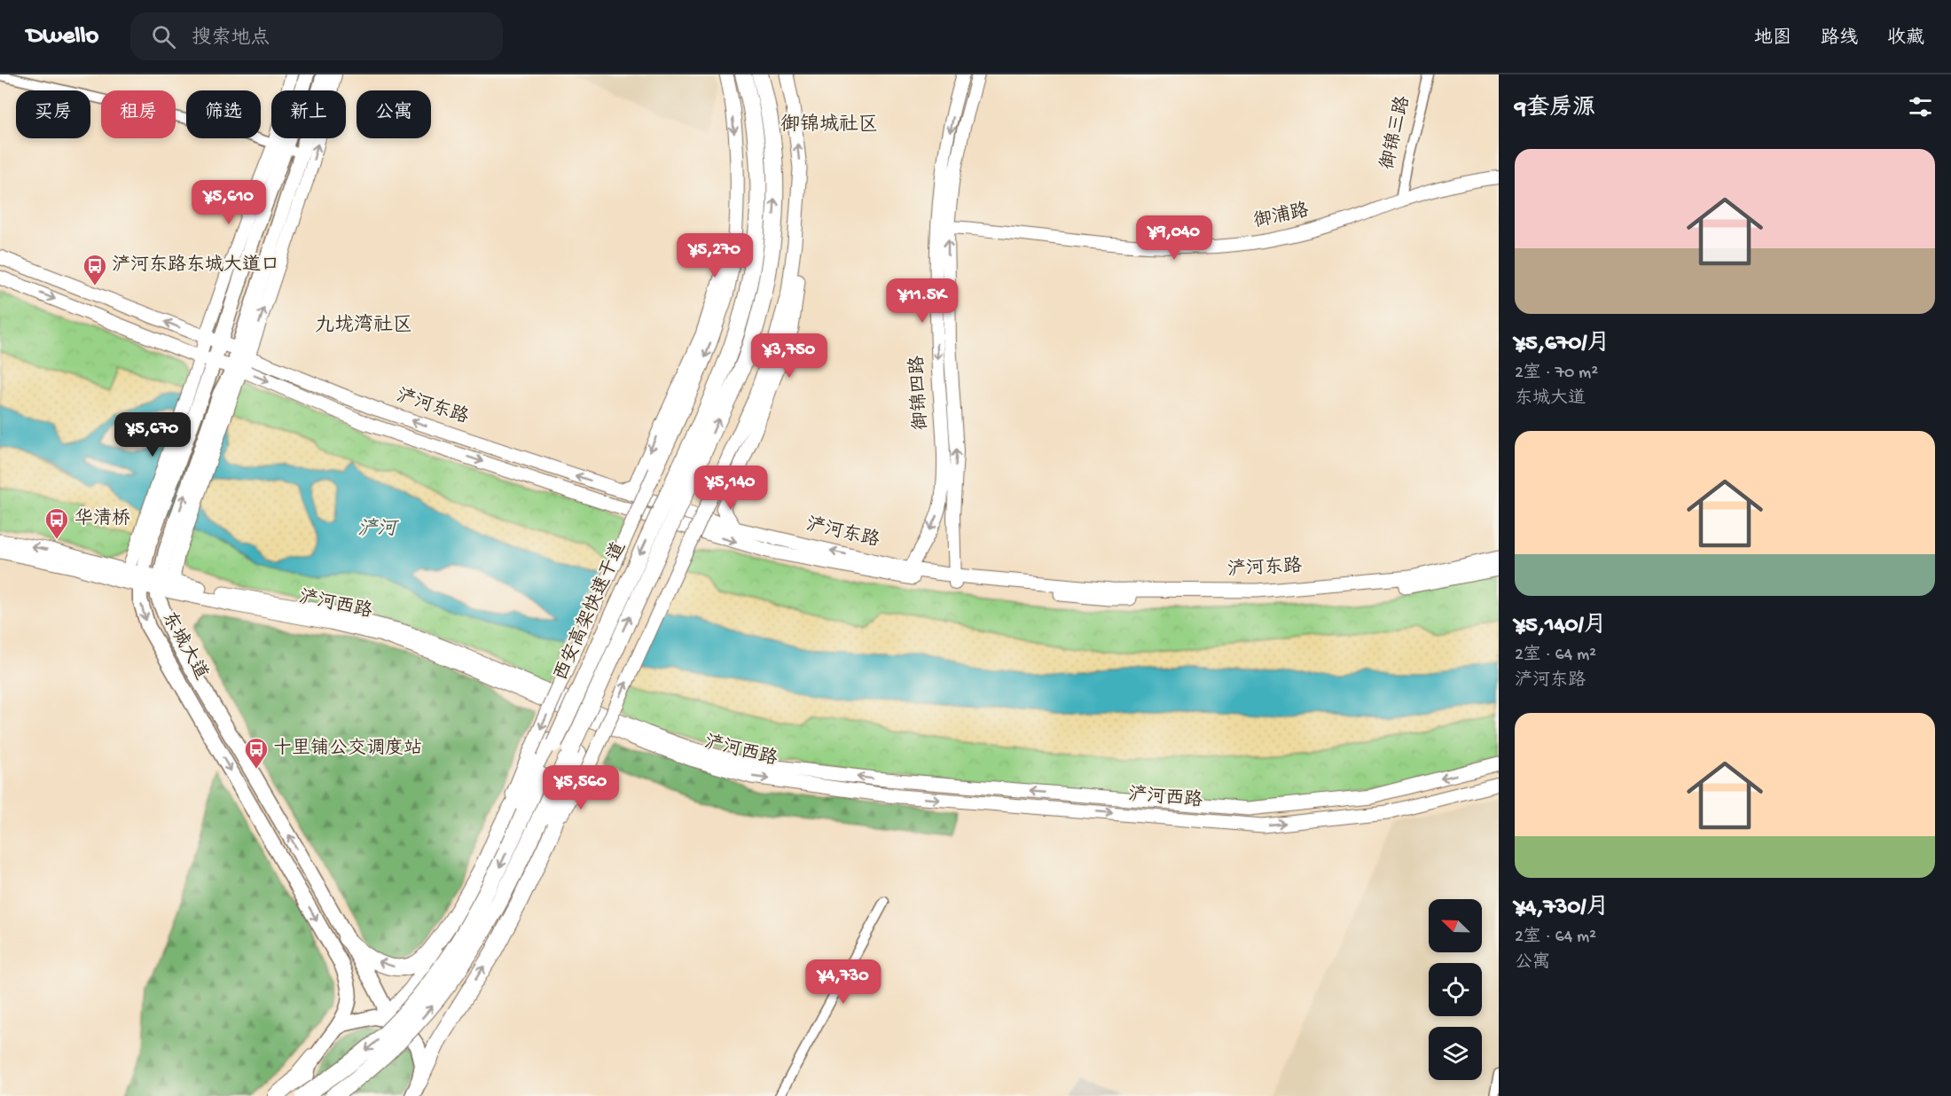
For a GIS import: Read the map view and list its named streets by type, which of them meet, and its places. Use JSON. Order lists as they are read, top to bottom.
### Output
{
  "streets": {
    "highway": ["西安高架快速干道"],
    "main road": ["浐河东路", "浐河西路", "东城大道"],
    "street": ["御锦三路", "御浦路", "御锦四路"]
  },
  "crossings": [
    ["御锦三路", "御浦路"],
    ["御浦路", "御锦四路"],
    ["御锦四路", "浐河东路"],
    ["浐河东路", "东城大道"],
    ["浐河西路", "东城大道"]
  ],
  "districts": ["御锦城社区", "九垅湾社区"],
  "water": ["浐河"],
  "places": {
    "bus stop": ["浐河东路东城大道口", "华清桥", "十里铺公交调度站"]
  },
  "north": "top left",
  "page": {
    "header": "Dwello",
    "search": "搜索地点",
    "nav": ["地图", "路线", "收藏"],
    "heading": "9套房源",
    "chip": [
      "买房",
      "租房",
      "筛选",
      "新上",
      "公寓"
    ],
    "list": [
      {
        "name": "¥5,670/月",
        "note": "2室 · 70 m² · 东城大道"
      },
      {
        "name": "¥5,140/月",
        "note": "2室 · 64 m² · 浐河东路"
      },
      {
        "name": "¥4,730/月",
        "note": "2室 · 64 m² · 公寓"
      }
    ],
    "price": [
      "¥5,610",
      "¥9,040",
      "¥5,270",
      "¥11.5K",
      "¥3,750",
      "¥5,670",
      "¥5,140",
      "¥5,560",
      "¥4,730"
    ]
  }
}
